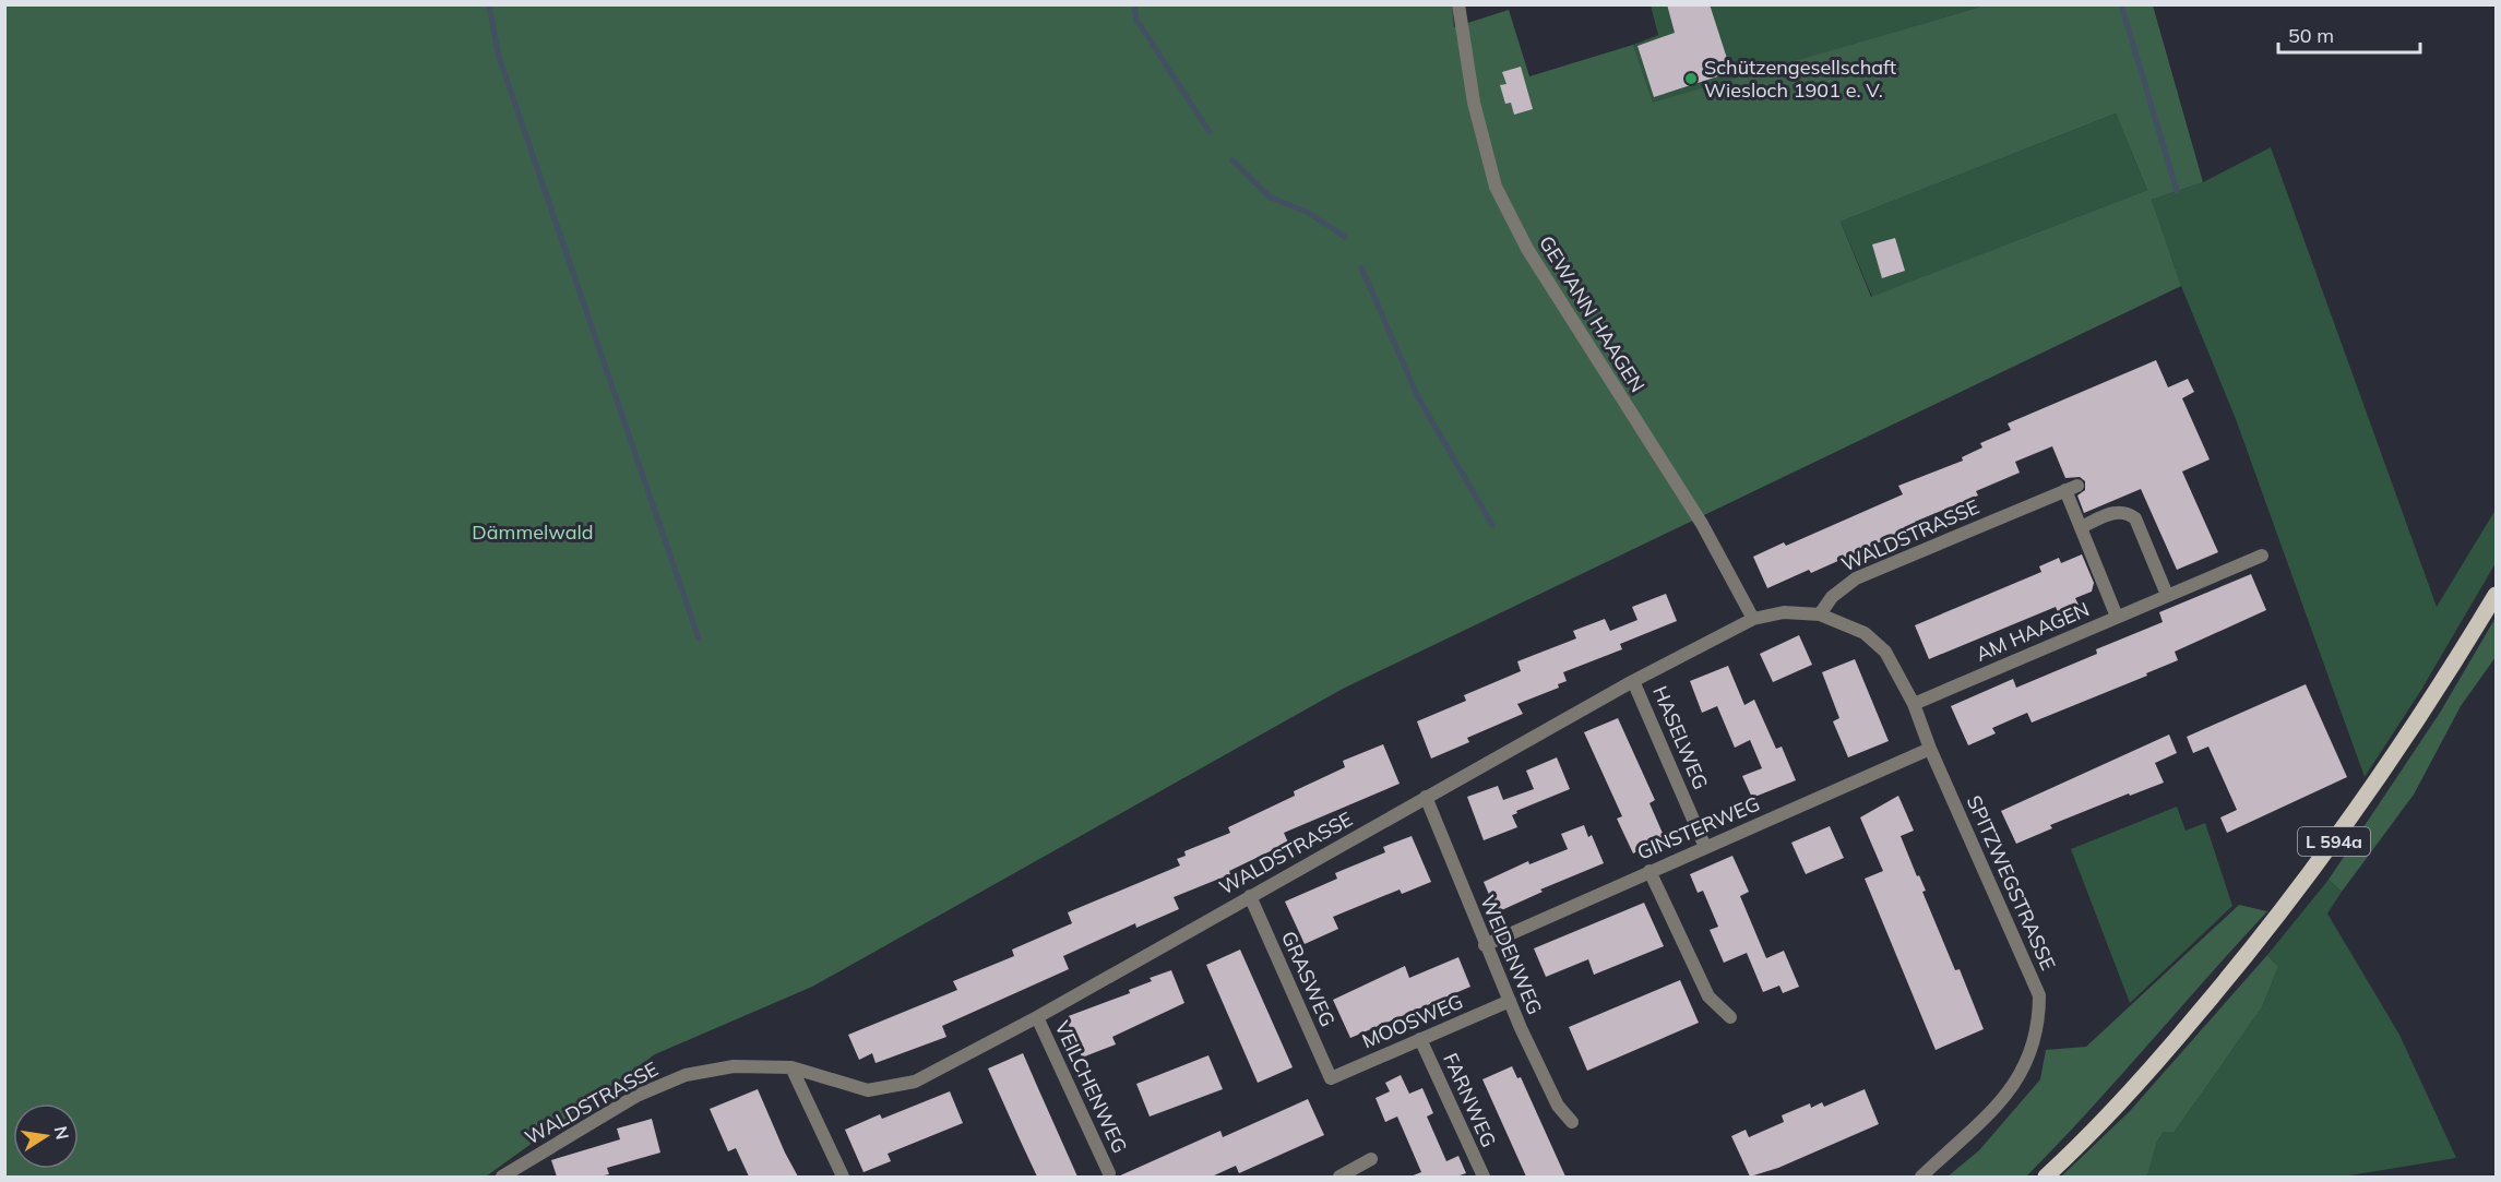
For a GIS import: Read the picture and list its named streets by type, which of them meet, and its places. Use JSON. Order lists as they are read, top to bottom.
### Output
{
  "streets": {
    "main road": ["L 594a"],
    "street": [
      "GEWANN HAAGEN",
      "WALDSTRASSE",
      "AM HAAGEN",
      "HASELWEG",
      "GINSTERWEG",
      "SPITZWEGSTRASSE",
      "WEIDENWEG",
      "GRASWEG",
      "MOOSWEG",
      "VEILCHENWEG",
      "FARNWEG"
    ]
  },
  "crossings": [
    ["GEWANN HAAGEN", "WALDSTRASSE"],
    ["WALDSTRASSE", "HASELWEG"],
    ["WALDSTRASSE", "SPITZWEGSTRASSE"],
    ["WALDSTRASSE", "WEIDENWEG"],
    ["WALDSTRASSE", "GRASWEG"],
    ["WALDSTRASSE", "VEILCHENWEG"],
    ["AM HAAGEN", "SPITZWEGSTRASSE"],
    ["HASELWEG", "GINSTERWEG"],
    ["GINSTERWEG", "SPITZWEGSTRASSE"],
    ["GINSTERWEG", "WEIDENWEG"],
    ["WEIDENWEG", "MOOSWEG"],
    ["GRASWEG", "MOOSWEG"],
    ["MOOSWEG", "FARNWEG"]
  ],
  "parks": ["Dämmelwald"],
  "places": ["Schützengesellschaft Wiesloch 1901 e. V."],
  "scale_bar": "50 m",
  "north": "right"
}
